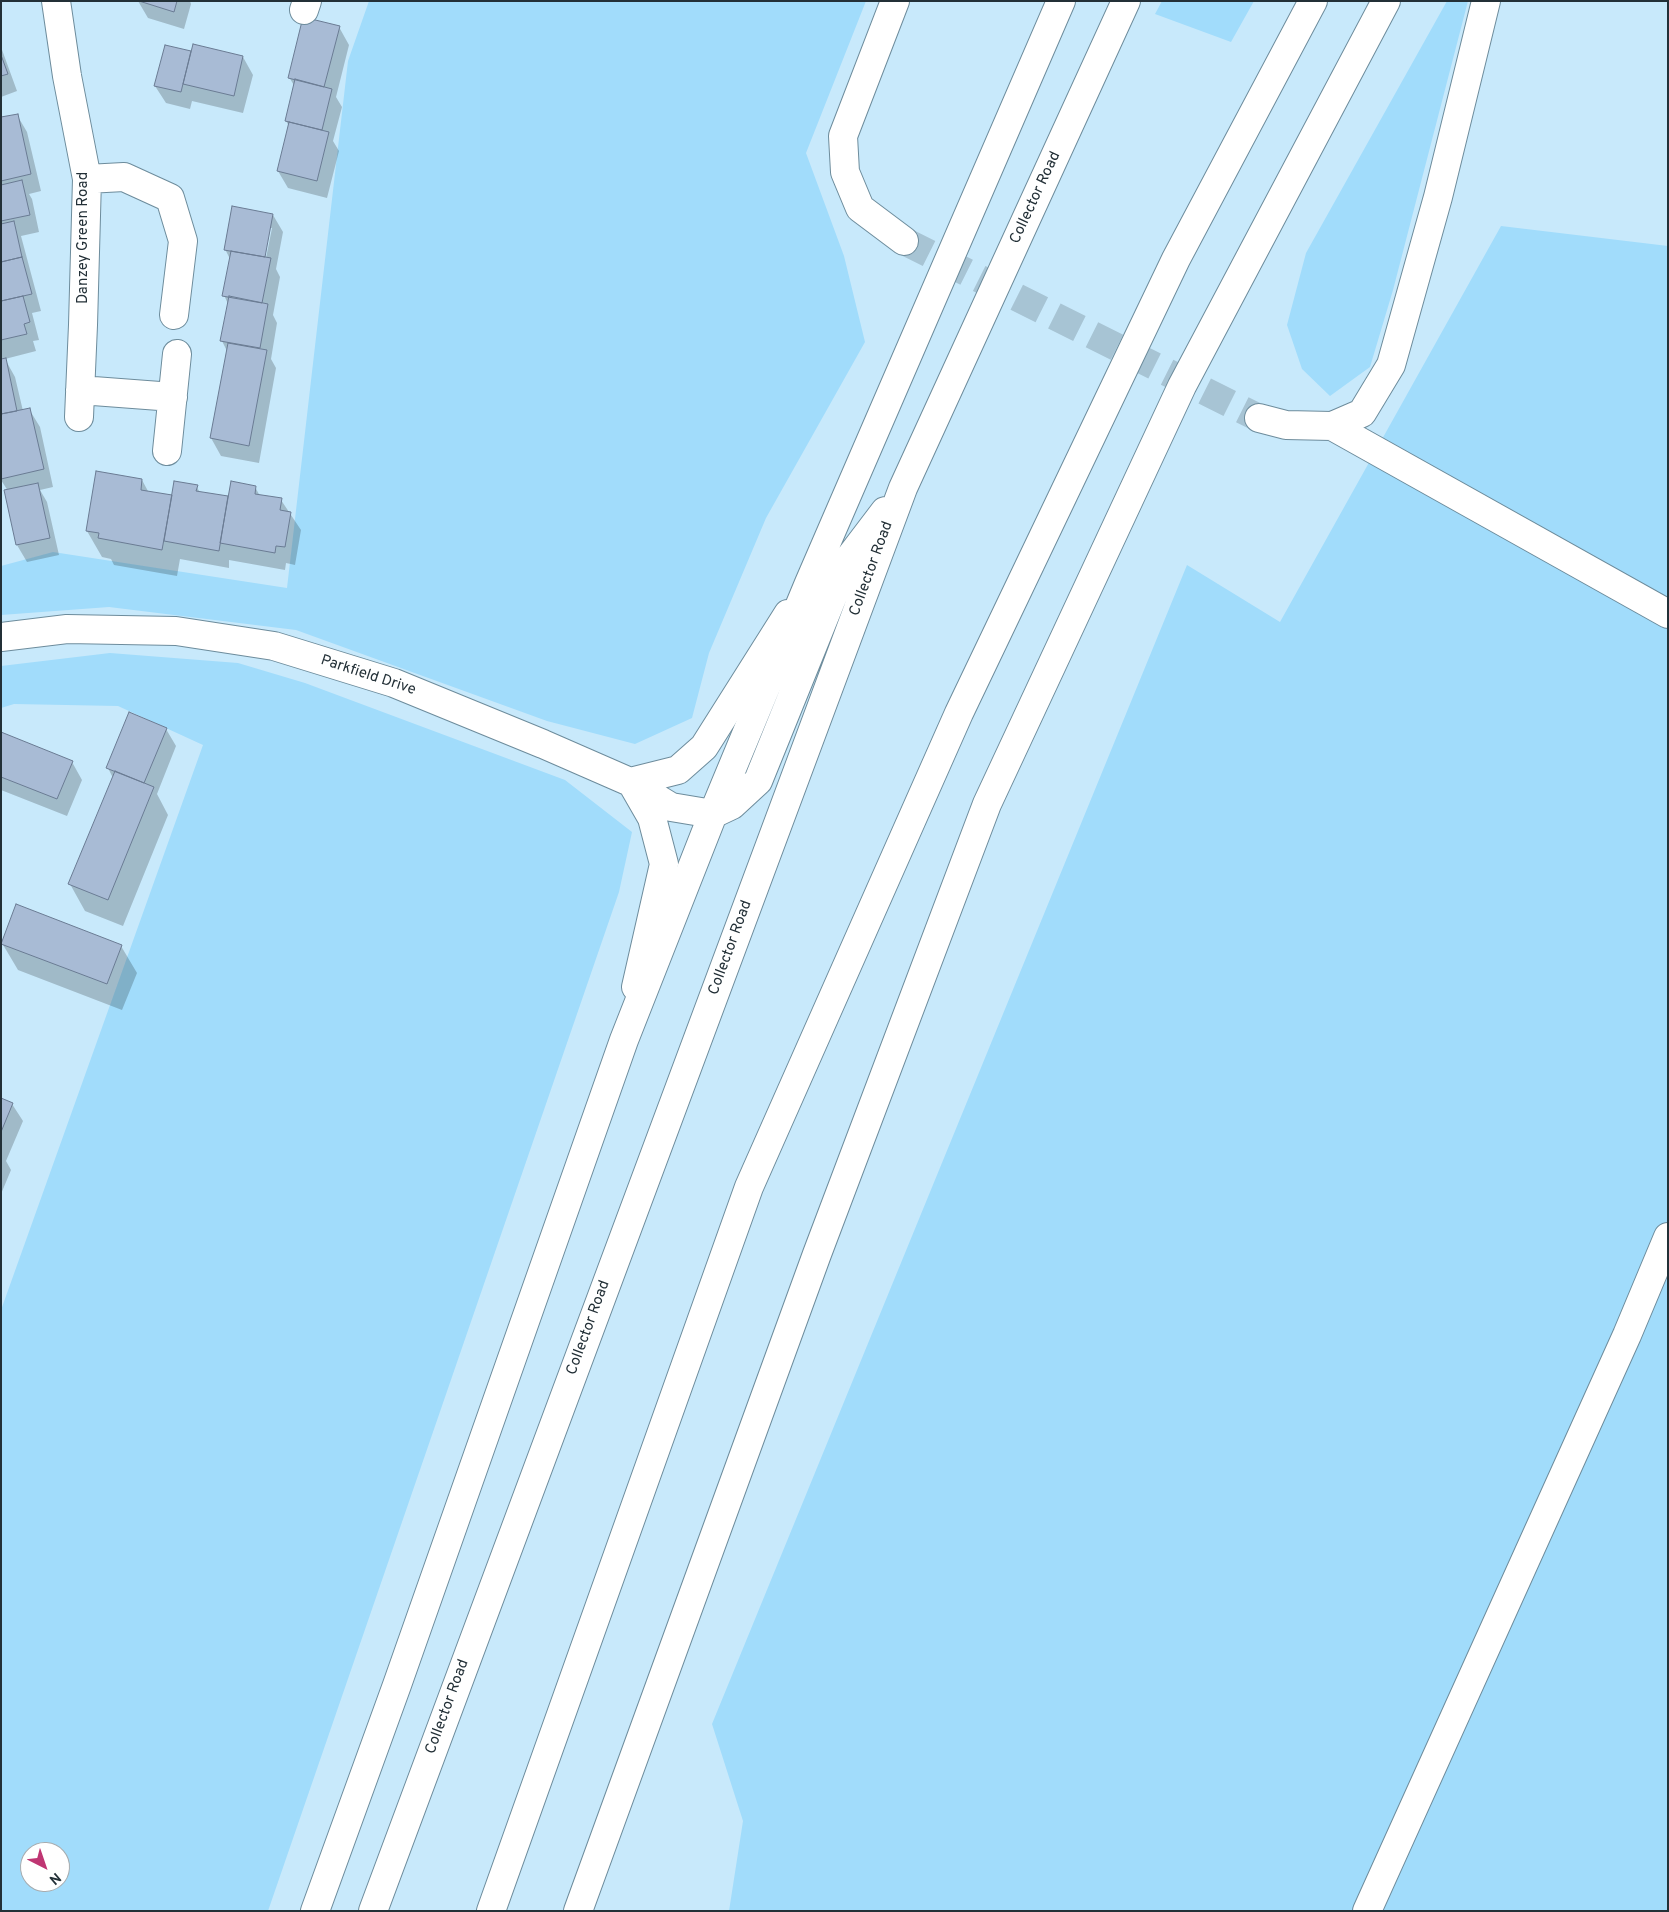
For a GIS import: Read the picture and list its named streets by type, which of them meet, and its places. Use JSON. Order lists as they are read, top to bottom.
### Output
{
  "streets": {
    "main road": ["Collector Road", "Danzey Green Road", "Parkfield Drive"]
  },
  "north": "bottom right"
}
